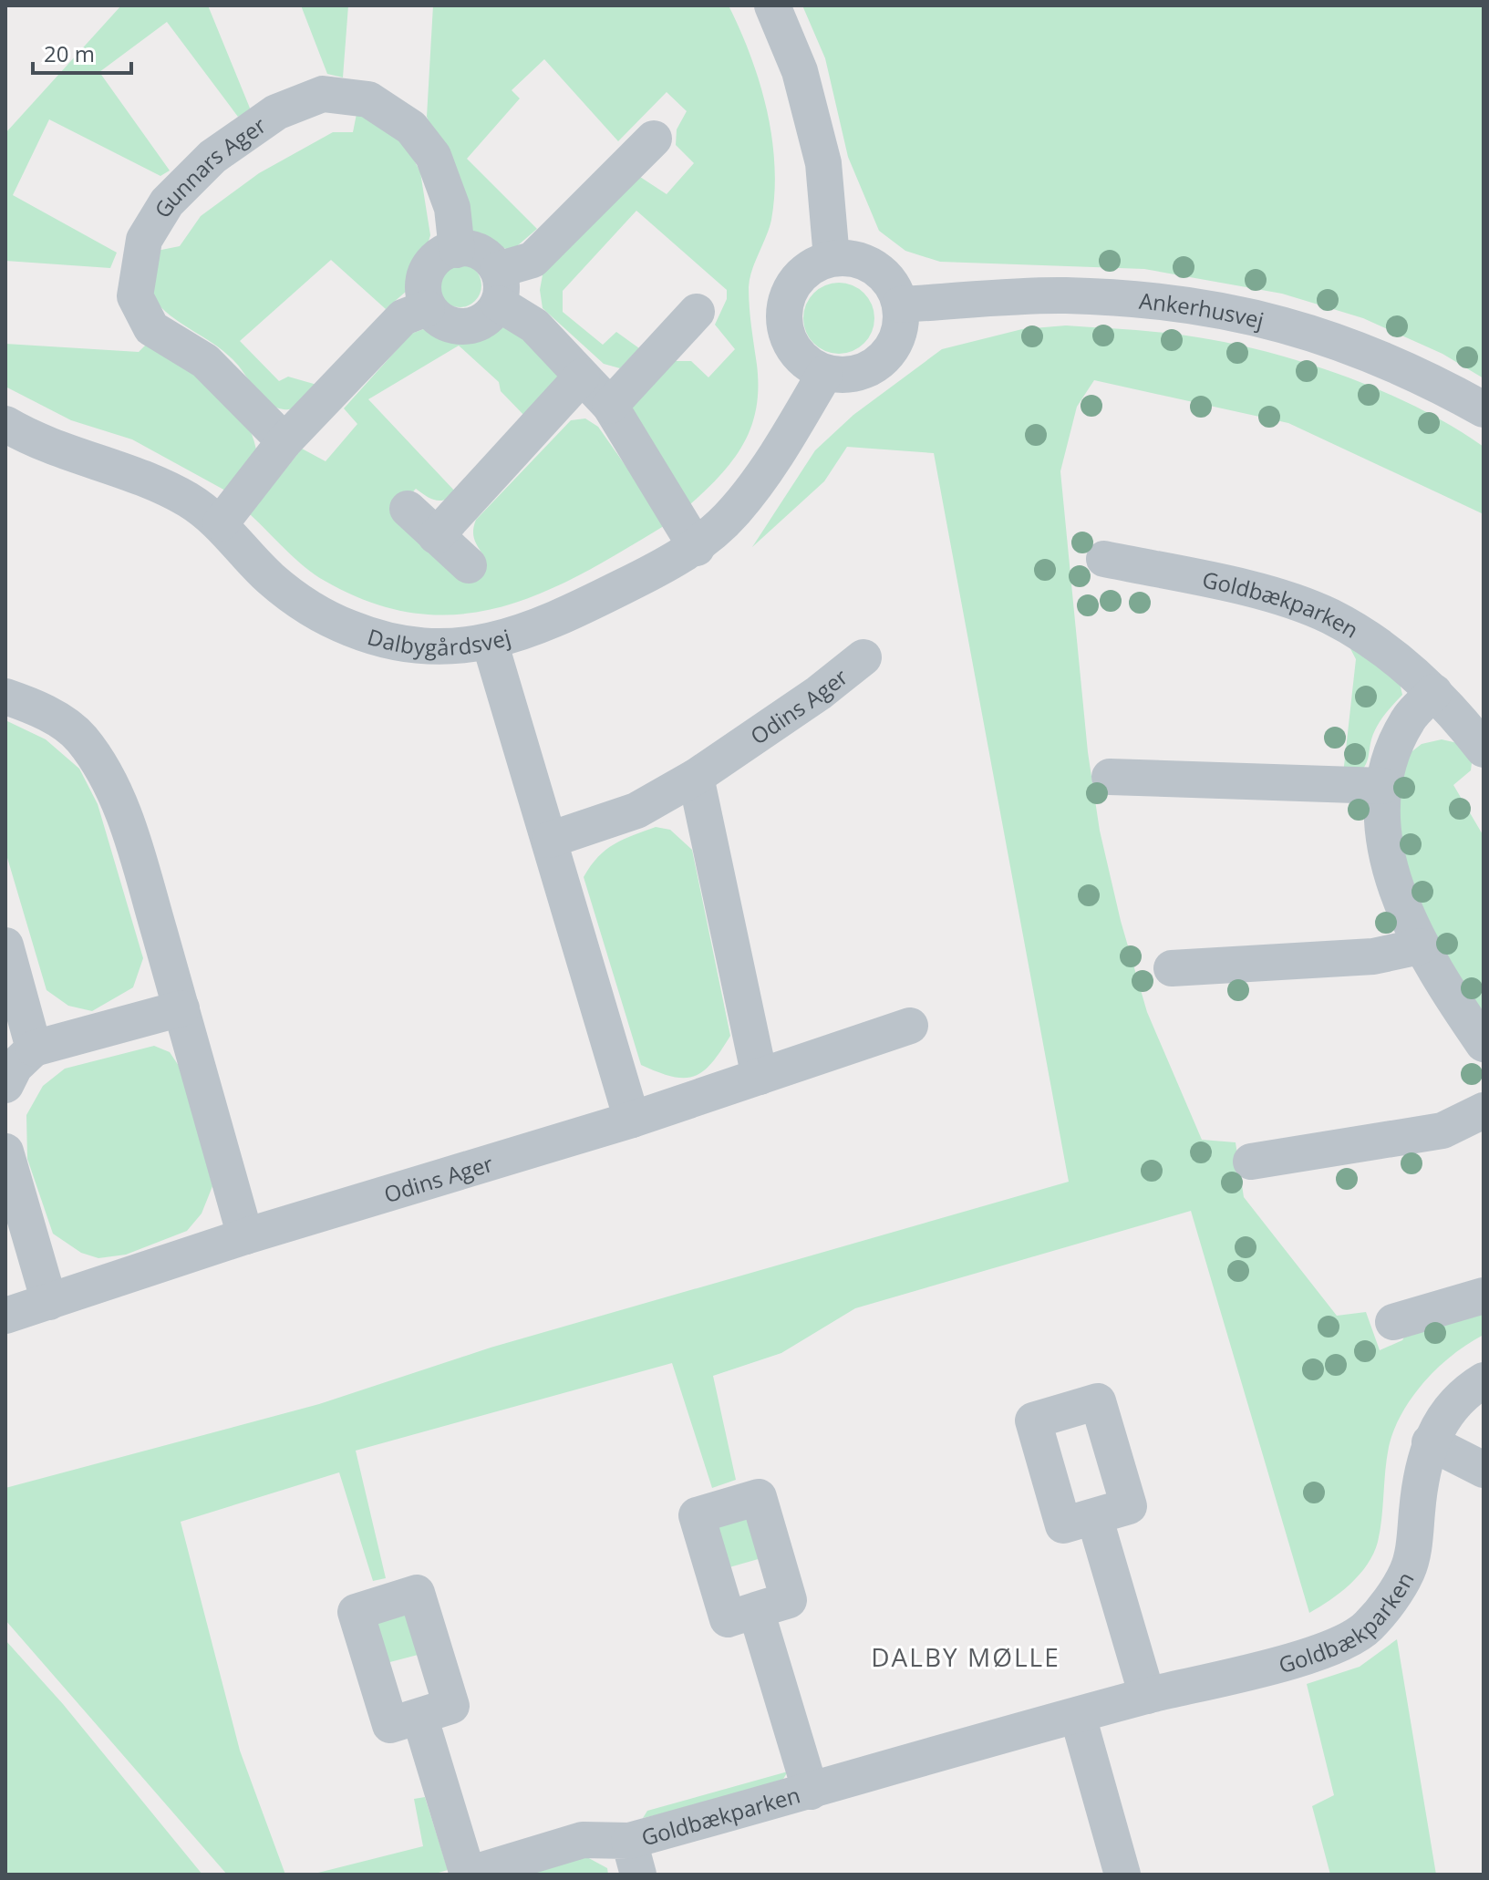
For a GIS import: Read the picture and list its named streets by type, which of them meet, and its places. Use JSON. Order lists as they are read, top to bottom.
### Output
{
  "streets": {
    "street": [
      "Gunnars Ager",
      "Ankerhusvej",
      "Goldbækparken",
      "Dalbygårdsvej",
      "Odins Ager"
    ]
  },
  "crossings": [
    ["Ankerhusvej", "Dalbygårdsvej"]
  ],
  "districts": ["DALBY MØLLE"],
  "scale_bar": "20 m"
}
